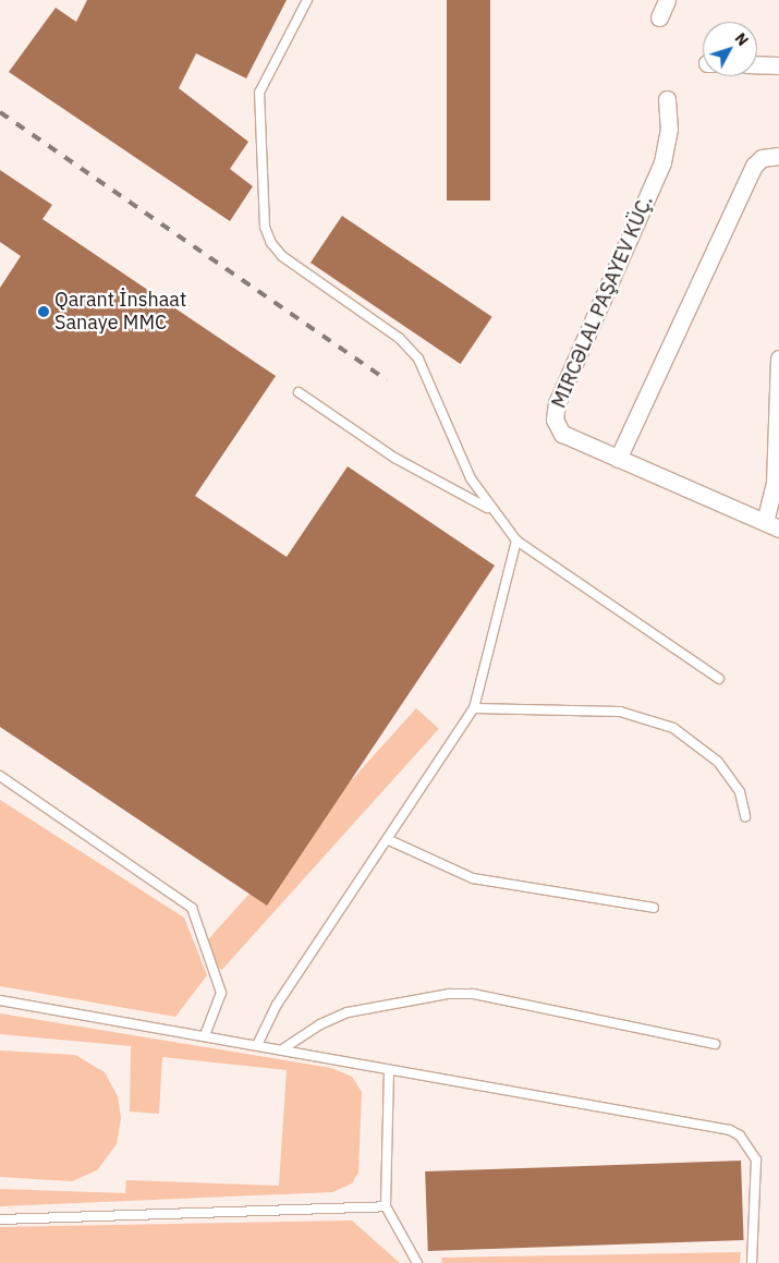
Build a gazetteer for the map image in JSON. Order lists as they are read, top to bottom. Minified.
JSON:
{"streets":{"street":["MIRCƏLAL PAŞAYEV KÜÇ."]},"places":["Qarant İnshaat Sanaye MMC"],"north":"top right"}
